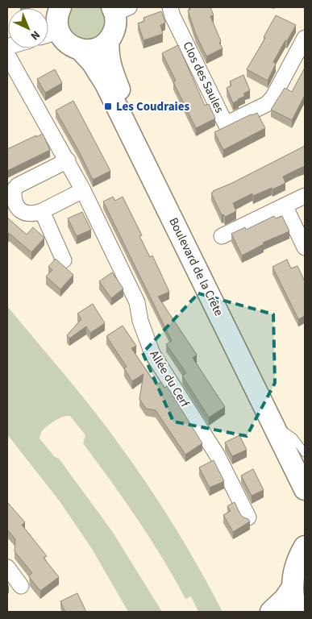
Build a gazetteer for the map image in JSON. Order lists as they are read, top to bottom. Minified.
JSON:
{"streets":{"main road":["Boulevard de la Crête"],"street":["Clos des Saules","Allée du Cerf"]},"places":{"transit":["Les Coudraies"]},"north":"bottom right"}
